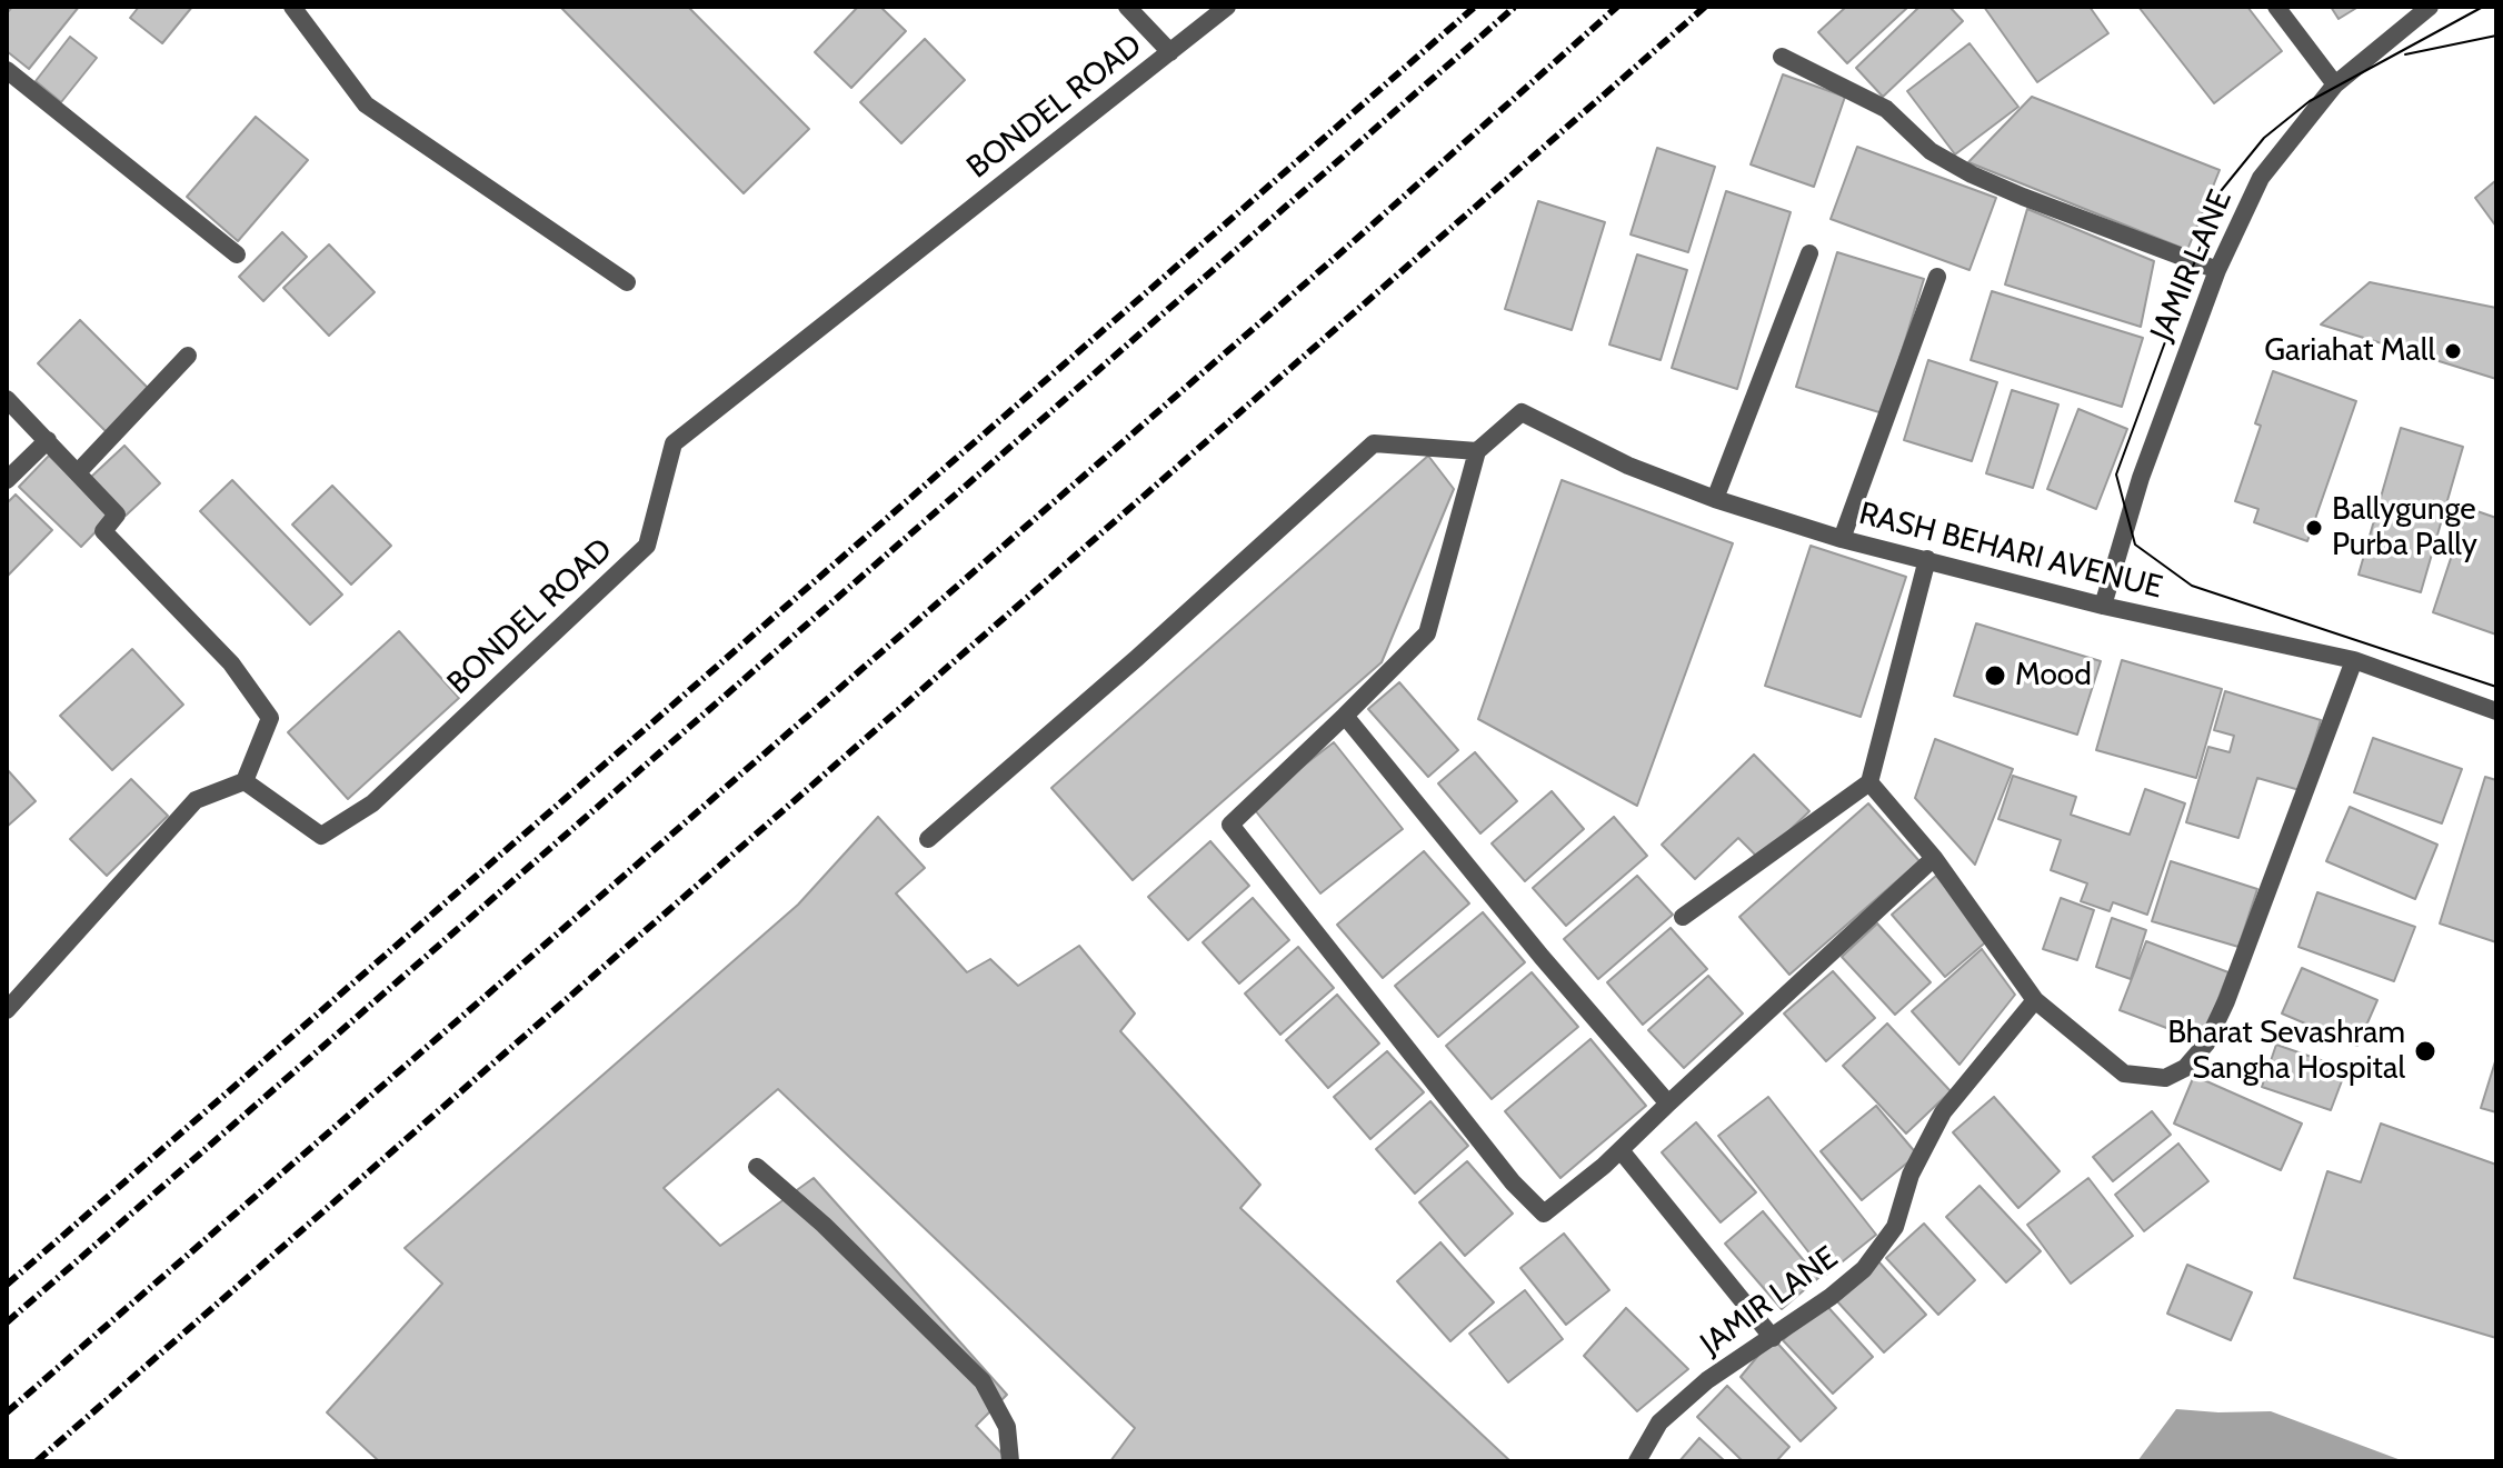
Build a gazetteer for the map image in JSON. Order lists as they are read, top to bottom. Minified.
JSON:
{"streets":{"street":["BONDEL ROAD","JAMIR LANE","RASH BEHARI AVENUE"]},"crossings":[["JAMIR LANE","RASH BEHARI AVENUE"]],"places":["Gariahat Mall","Ballygunge Purba Pally","Mood","Bharat Sevashram Sangha Hospital"]}
